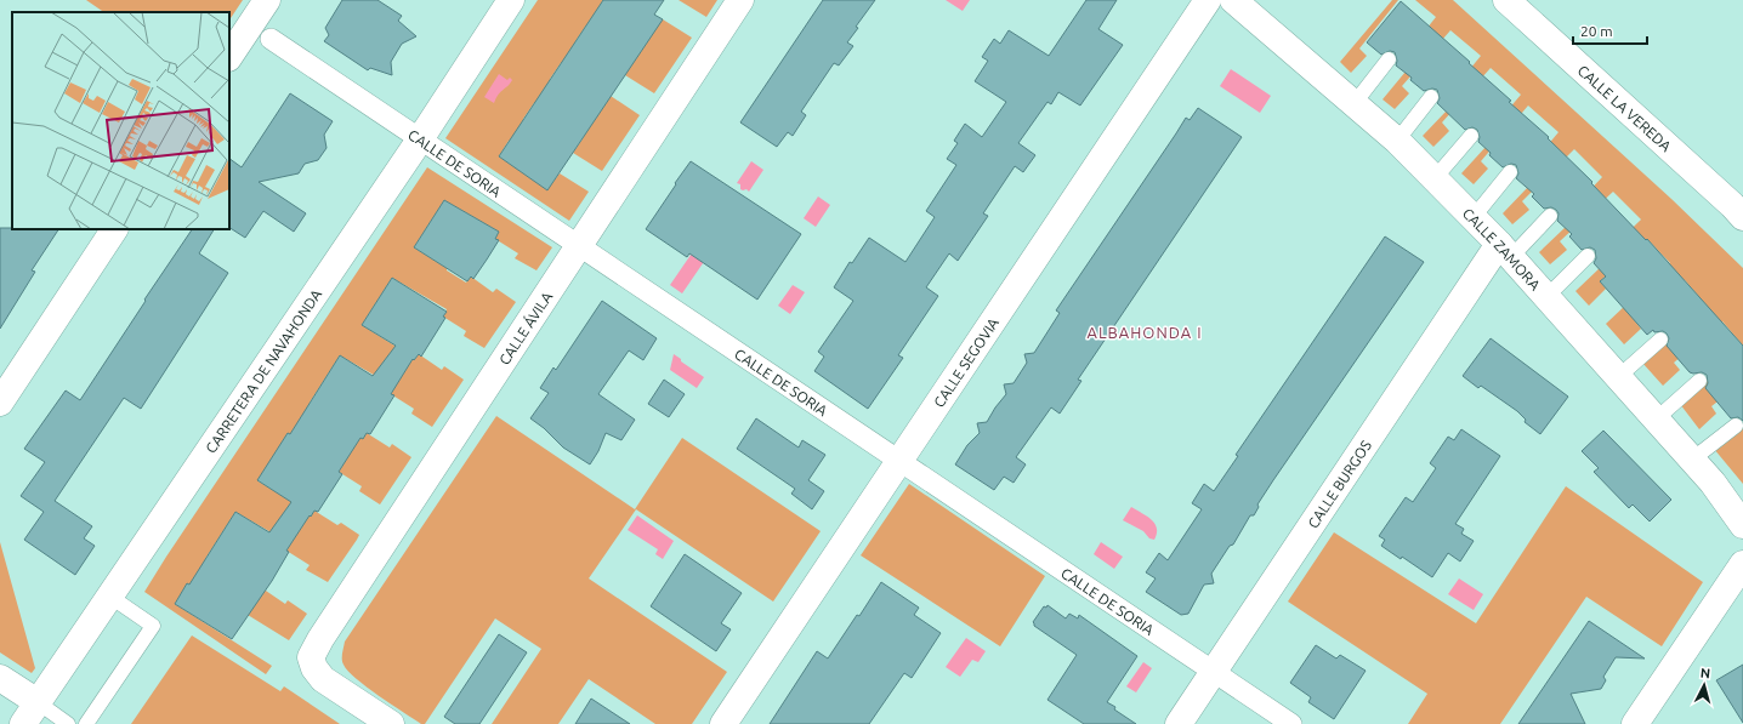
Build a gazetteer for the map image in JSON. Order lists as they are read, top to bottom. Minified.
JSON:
{"streets":{"street":["CALLE LA VEREDA","CALLE DE SORIA","CALLE ZAMORA","CALLE ÁVILA","CALLE SEGOVIA","CARRETERA DE NAVAHONDA","CALLE BURGOS"]},"crossings":[["CALLE DE SORIA","CALLE ÁVILA"],["CALLE DE SORIA","CALLE SEGOVIA"],["CALLE DE SORIA","CARRETERA DE NAVAHONDA"],["CALLE DE SORIA","CALLE BURGOS"],["CALLE ZAMORA","CALLE BURGOS"]],"districts":["ALBAHONDA I"],"scale_bar":"20 m","north":"top"}
